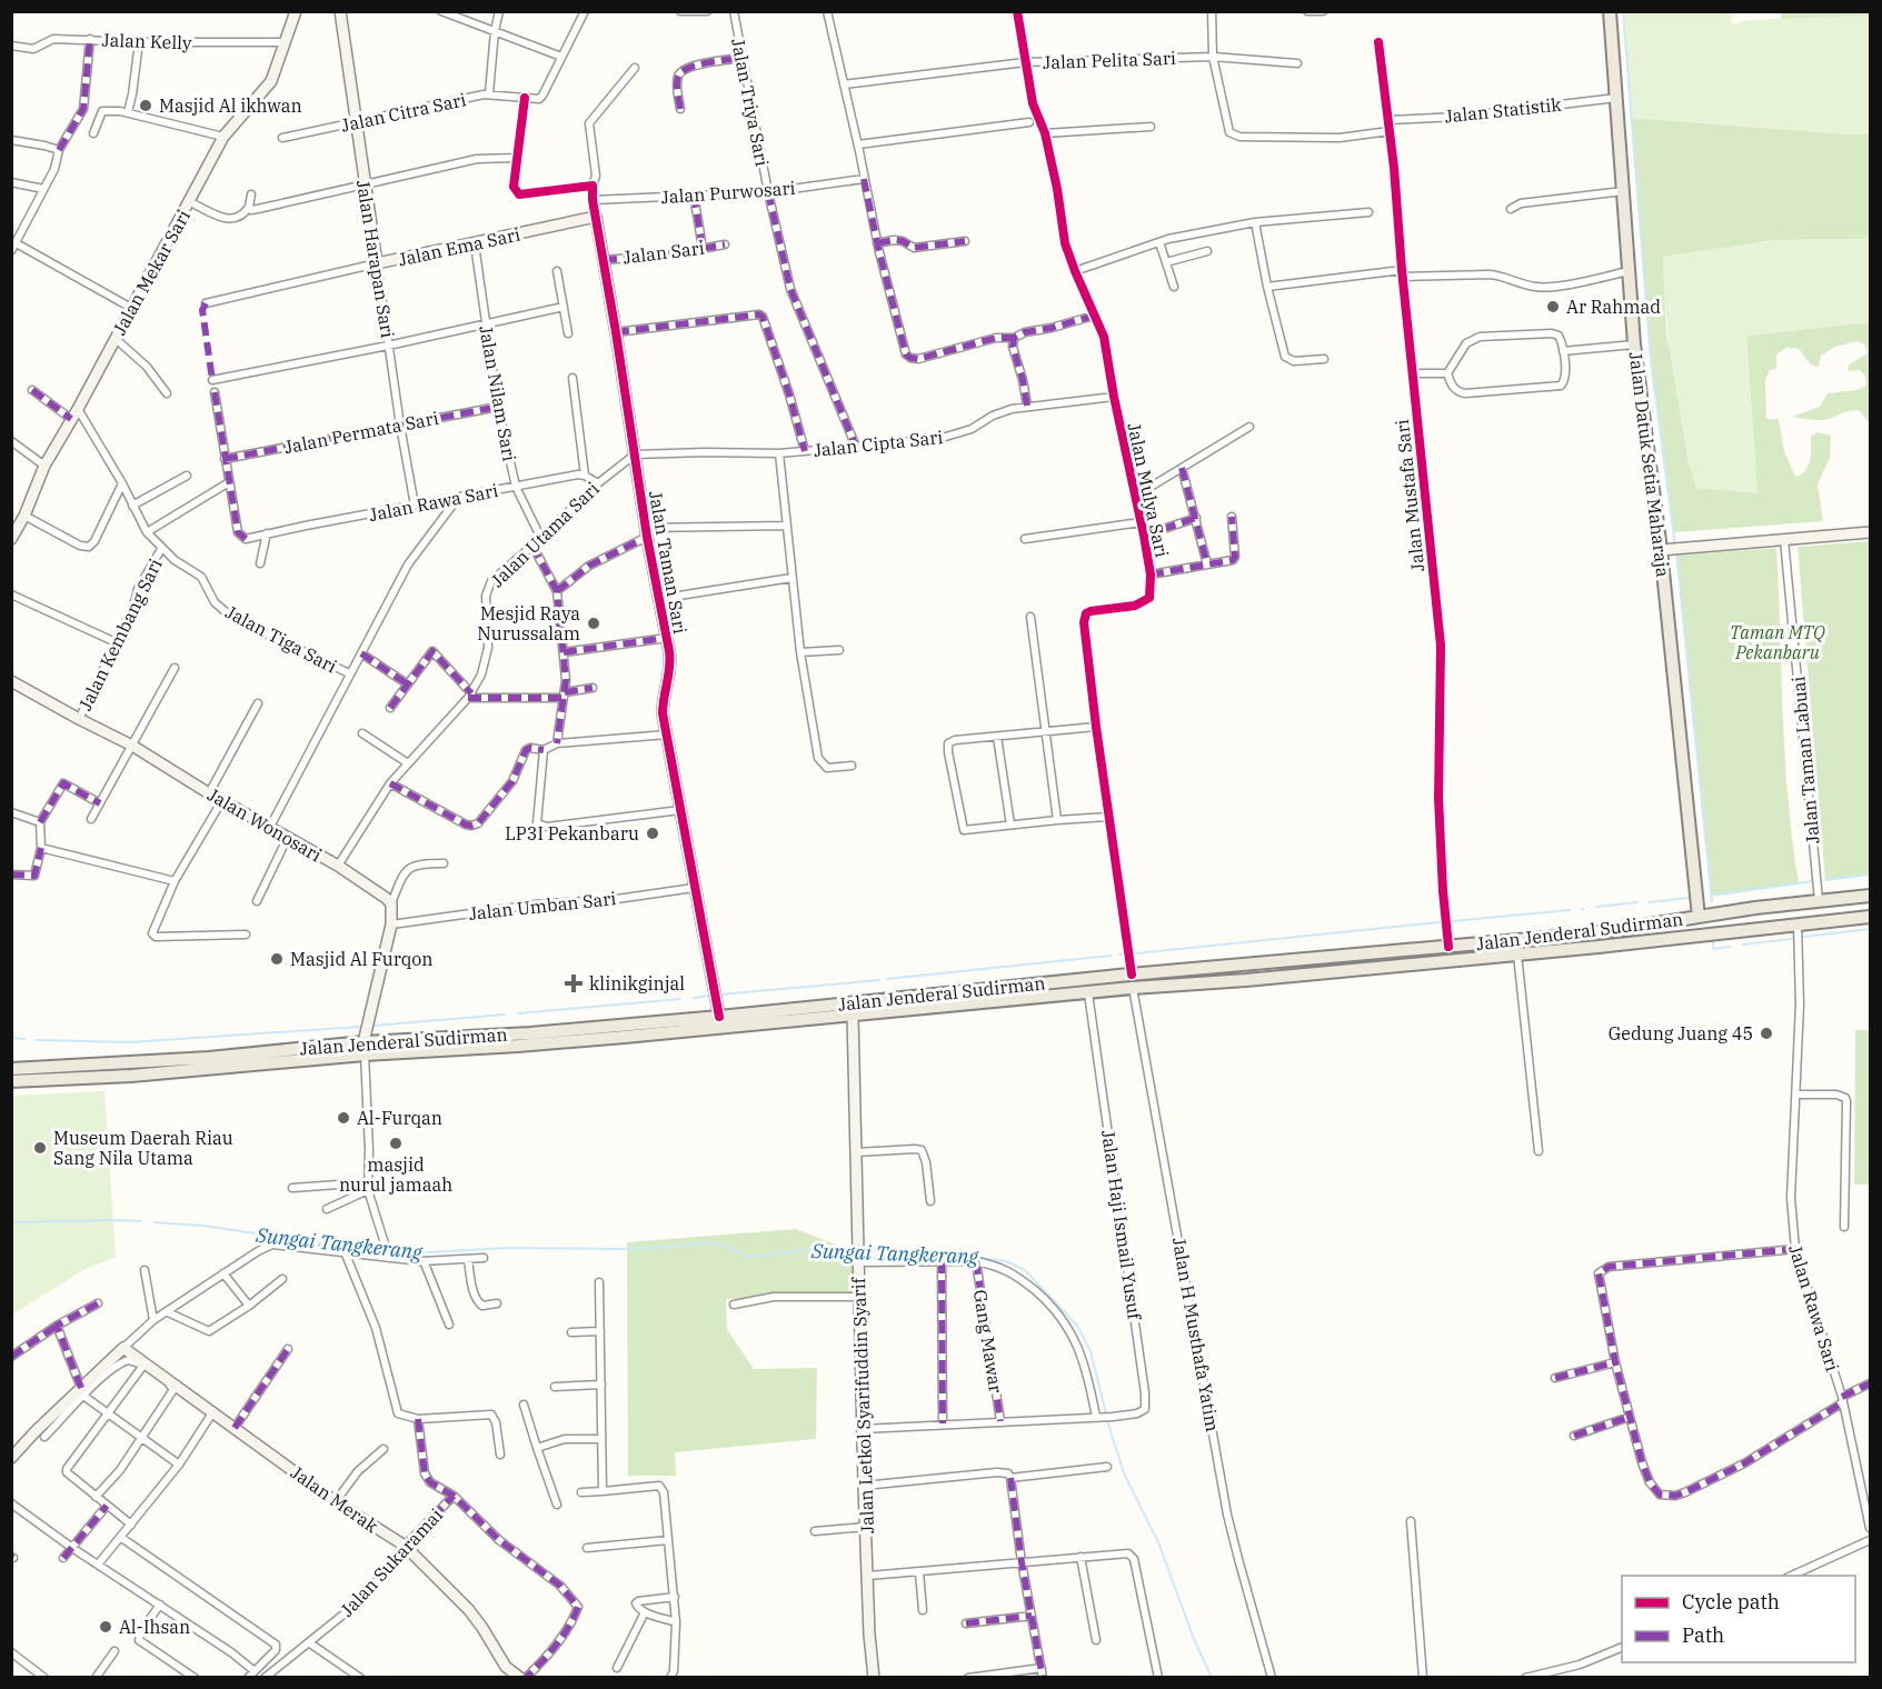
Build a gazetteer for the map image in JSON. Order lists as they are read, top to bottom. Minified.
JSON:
{"streets":{"main road":["Jalan Datuk Setia Maharaja","Jalan Jenderal Sudirman"],"street":["Jalan Kelly","Jalan Pelita Sari","Jalan Triya Sari","Jalan Statistik","Jalan Citra Sari","Jalan Purwosari","Jalan Ema Sari","Jalan Sari","Jalan Harapan Sari","Jalan Mekar Sari","Jalan Nilam Sari","Jalan Permata Sari","Jalan Cipta Sari","Jalan Mulya Sari","Jalan Mustafa Sari","Jalan Rawa Sari","Jalan Utama Sari","Jalan Taman Sari","Jalan Kembang Sari","Jalan Tiga Sari","Jalan Taman Labuai","Jalan Wonosari","Jalan Umban Sari","Jalan Haji Ismail Yusuf","Jalan H Musthafa Yatim","Gang Mawar","Jalan Letkol Syarifuddin Syarif","Jalan Merak","Jalan Sukaramai"]},"crossings":[["Jalan Kelly","Jalan Mekar Sari"],["Jalan Pelita Sari","Jalan Mulya Sari"],["Jalan Triya Sari","Jalan Purwosari"],["Jalan Triya Sari","Jalan Cipta Sari"],["Jalan Statistik","Jalan Datuk Setia Maharaja"],["Jalan Statistik","Jalan Mustafa Sari"],["Jalan Citra Sari","Jalan Harapan Sari"],["Jalan Purwosari","Jalan Sari"],["Jalan Purwosari","Jalan Taman Sari"],["Jalan Ema Sari","Jalan Harapan Sari"],["Jalan Ema Sari","Jalan Nilam Sari"],["Jalan Ema Sari","Jalan Taman Sari"],["Jalan Sari","Jalan Taman Sari"],["Jalan Harapan Sari","Jalan Permata Sari"],["Jalan Harapan Sari","Jalan Rawa Sari"],["Jalan Mekar Sari","Jalan Tiga Sari"],["Jalan Nilam Sari","Jalan Permata Sari"],["Jalan Nilam Sari","Jalan Rawa Sari"],["Jalan Nilam Sari","Jalan Utama Sari"],["Jalan Cipta Sari","Jalan Mulya Sari"],["Jalan Cipta Sari","Jalan Utama Sari"],["Jalan Cipta Sari","Jalan Taman Sari"],["Jalan Datuk Setia Maharaja","Jalan Jenderal Sudirman"],["Jalan Mulya Sari","Jalan Jenderal Sudirman"],["Jalan Mustafa Sari","Jalan Jenderal Sudirman"],["Jalan Rawa Sari","Jalan Jenderal Sudirman"],["Jalan Utama Sari","Jalan Taman Sari"],["Jalan Utama Sari","Jalan Wonosari"],["Jalan Taman Sari","Jalan Umban Sari"],["Jalan Taman Sari","Jalan Jenderal Sudirman"],["Jalan Kembang Sari","Jalan Tiga Sari"],["Jalan Kembang Sari","Jalan Wonosari"],["Jalan Taman Labuai","Jalan Jenderal Sudirman"],["Jalan Jenderal Sudirman","Jalan Haji Ismail Yusuf"],["Jalan Jenderal Sudirman","Jalan H Musthafa Yatim"],["Jalan Jenderal Sudirman","Jalan Letkol Syarifuddin Syarif"],["Jalan Haji Ismail Yusuf","Gang Mawar"],["Jalan Haji Ismail Yusuf","Jalan Letkol Syarifuddin Syarif"],["Jalan Merak","Jalan Sukaramai"]],"water":["Sungai Tangkerang"],"parks":["Taman MTQ Pekanbaru"],"places":{"other":["Masjid Al ikhwan","Ar Rahmad","Mesjid Raya Nurussalam","LP3I Pekanbaru","Masjid Al Furqon","Gedung Juang 45","Al-Furqan","masjid nurul jamaah","Museum Daerah Riau Sang Nila Utama","Al-Ihsan"],"health":["klinikginjal"]},"legend":["Cycle path","Path"]}
